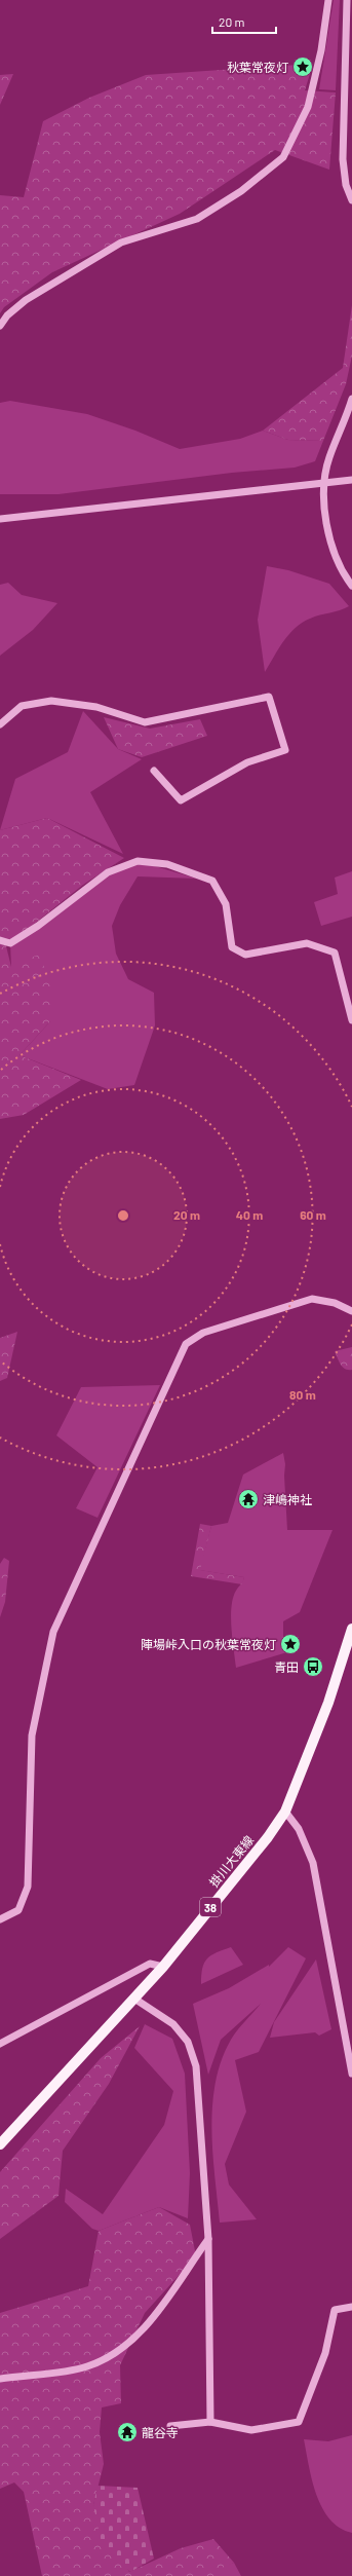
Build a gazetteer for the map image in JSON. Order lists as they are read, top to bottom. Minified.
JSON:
{"streets":{"main road":["掛川大東線","38"]},"places":{"place":["秋葉常夜灯","陣場峠入口の秋葉常夜灯"],"temple":["津嶋神社","龍谷寺"],"bus stop":["青田"]},"scale_bar":"20 m","rings":["20 m","40 m","60 m","80 m"]}
